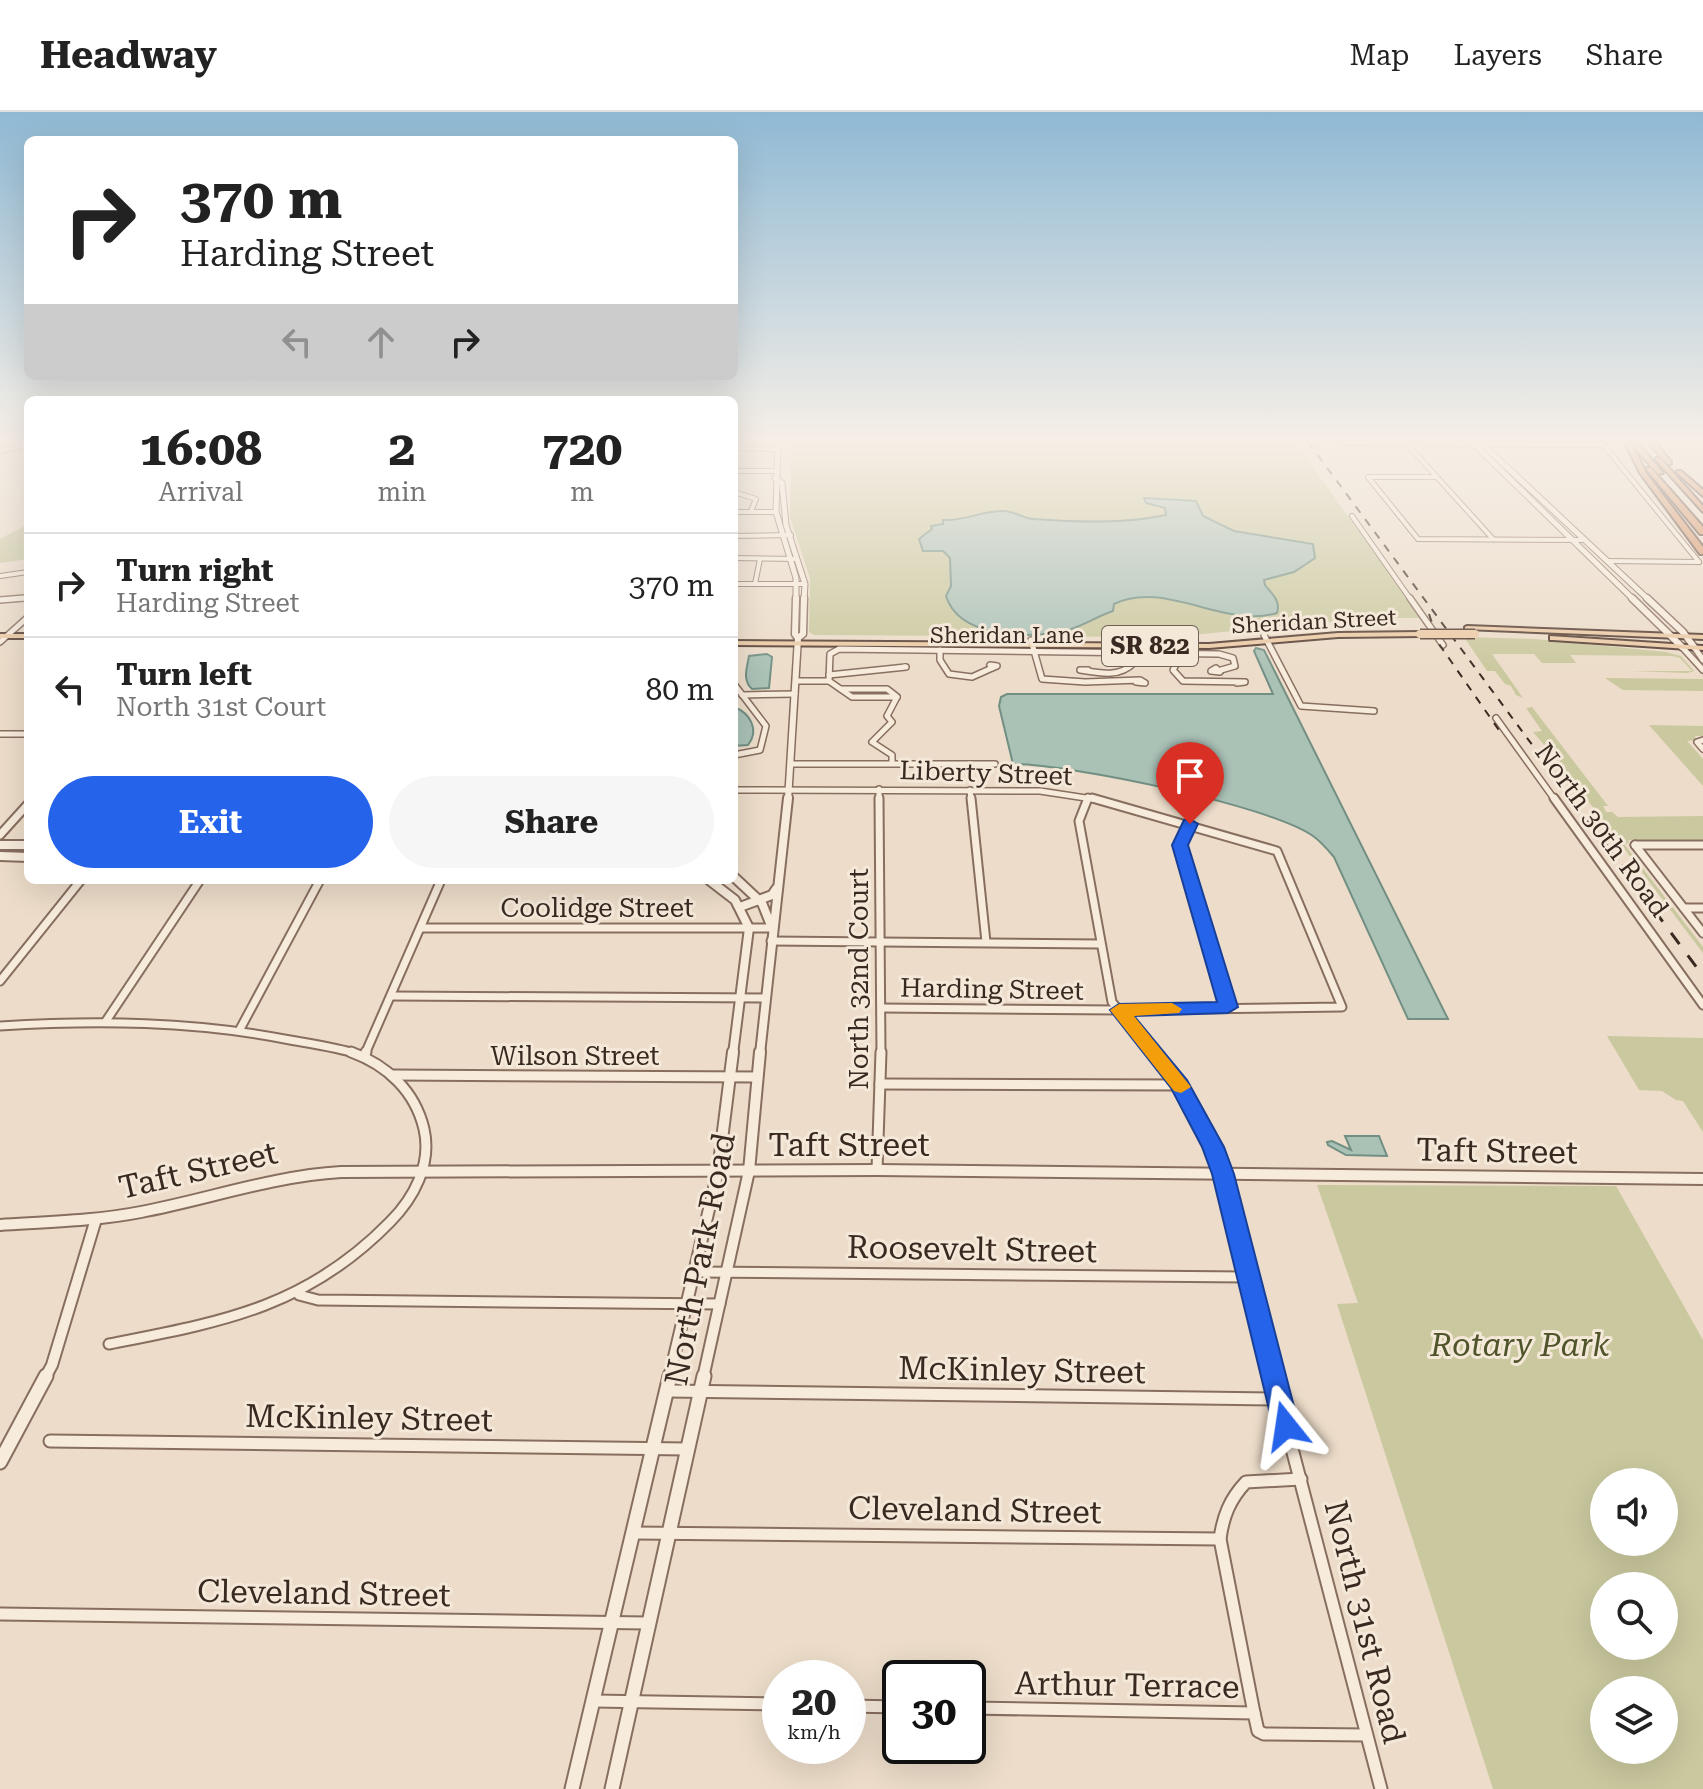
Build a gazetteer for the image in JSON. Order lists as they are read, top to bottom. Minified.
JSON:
{"streets":{"main road":["Sheridan Street","SR 822"],"street":["Sheridan Lane","Liberty Street","North 30th Road","Coolidge Street","North 32nd Court","Harding Street","Wilson Street","Taft Street","Roosevelt Street","North Park Road","McKinley Street","Cleveland Street","North 31st Road","Arthur Terrace"]},"crossings":[["Sheridan Street","Sheridan Lane"],["Sheridan Street","North Park Road"],["Liberty Street","North 32nd Court"],["Liberty Street","Harding Street"],["Liberty Street","North Park Road"],["Liberty Street","North 31st Road"],["Coolidge Street","North Park Road"],["North 32nd Court","Harding Street"],["North 32nd Court","Taft Street"],["Harding Street","North 31st Road"],["Wilson Street","North Park Road"],["Taft Street","North Park Road"],["Taft Street","North 31st Road"],["Roosevelt Street","North Park Road"],["Roosevelt Street","North 31st Road"],["North Park Road","McKinley Street"],["North Park Road","Cleveland Street"],["McKinley Street","North 31st Road"],["North 31st Road","Arthur Terrace"]],"parks":["Rotary Park"],"page":{"header":"Headway","nav":["Map","Layers","Share"],"turn":["370 m","Harding Street"],"eta":["16:08","Arrival","2","min","720","m"],"list":[{"name":"Turn right","note":"Harding Street","value":"370 m"},{"name":"Turn left","note":"North 31st Court","value":"80 m"}],"buttons":["Exit","Share"],"speed":"20 km/h","limit":"30"}}
